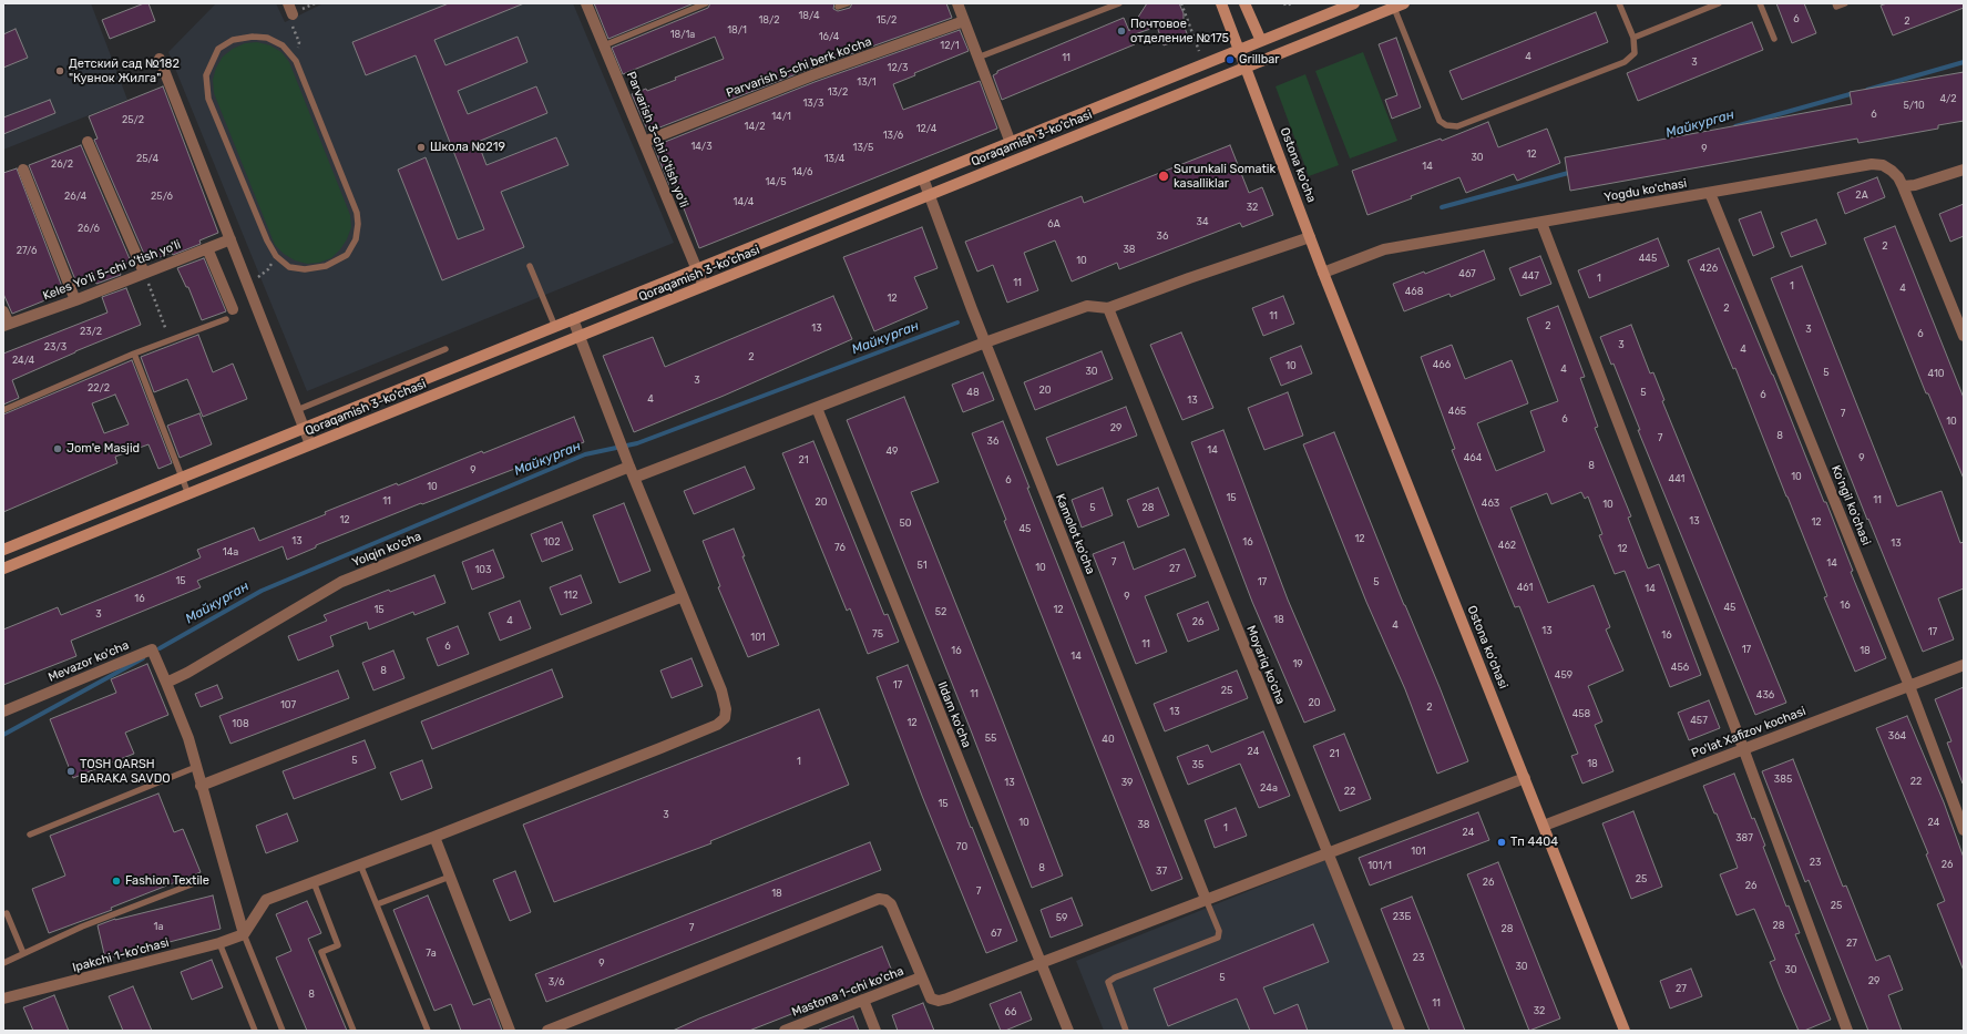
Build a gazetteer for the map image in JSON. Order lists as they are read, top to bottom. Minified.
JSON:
{"streets":{"main road":["Qoraqamish 3-ko'chasi","Ostona ko'cha","Ostona ko'chasi"],"street":["Parvarish 5-chi berk ko'cha","Parvarish 3-chi o'tish yo'li","Yogdu ko'chasi","Keles Yo'li 5-chi o'tish yo'li","Ko'ngil ko'chasi","Kamolot ko'cha","Yolqin ko'cha","Mevazor ko'cha","Moyariq ko'cha","Ildam ko'cha","Po'lat Xafizov kochasi","Ipakchi 1-ko'chasi","Mastona 1-chi ko'cha"]},"crossings":[["Parvarish 5-chi berk ko'cha","Parvarish 3-chi o'tish yo'li"],["Qoraqamish 3-ko'chasi","Parvarish 3-chi o'tish yo'li"],["Qoraqamish 3-ko'chasi","Ostona ko'cha"],["Qoraqamish 3-ko'chasi","Kamolot ko'cha"],["Ostona ko'cha","Yogdu ko'chasi"],["Ostona ko'cha","Ostona ko'chasi"],["Yogdu ko'chasi","Ko'ngil ko'chasi"],["Yogdu ko'chasi","Ostona ko'chasi"],["Ko'ngil ko'chasi","Po'lat Xafizov kochasi"],["Yolqin ko'cha","Mevazor ko'cha"],["Ostona ko'chasi","Po'lat Xafizov kochasi"]],"water":["Майкурган"],"places":["Почтовое отделение №175","Grillbar","Детский сад №182 \"Кувнок Жилга\"","Школа №219","Surunkali Somatik kasalliklar","Jom'e Masjid","TOSH QARSH BARAKA SAVDO","Тп 4404","Fashion Textile"],"house_numbers":["18/4","6","18/2","15/2","2","18/1","18/1a","16/4","12/1","4","11","3","12/3","13/1","13/2","4/2","13/3","5/10","6","14/1","25/2","14/2","12/4","13/6","14/3","13/5","9","12","30","25/4","13/4","26/2","14","14/6","14/5","2A","26/4","25/6","14/4","32","34","6А","26/6","36","2","38","27/6","445","10","426","467","447","1","11","1","4","468","12","2","11","2","13","3","23/2","6","3","23/3","4","2","24/4","466","10","4","30","5","410","3","22/2","20","48","5","6","4","13","465","7","6","10","29","8","7","36","14","49","464","9","21","8","9","10","441","6","10","15","11","11","20","463","10","5","28","12","13","12","50","45","12","13","102","16","13","462","76","12","14а","7","14","51","10","27","103","15","17","5","461","14","112","9","16","16","45","15","12","52","3","18","4","26","4","13","17","75","16","101","11","6","17","16","18","14","19","456","8","459","17","25","11","436","20","107","2","13","458","457","12","108","364","55","40","24","21","5","1","18","35","385","22","13","39","24a","22","15","3","10","24","38","1","24","387","70","101","23","26","101/1","8","37","25","26","26","7","18","25","23Б","59","28","1а","7","28","67","27","7а","23","9","30","30","5","29","3/6","27","8","11","32","66"]}
